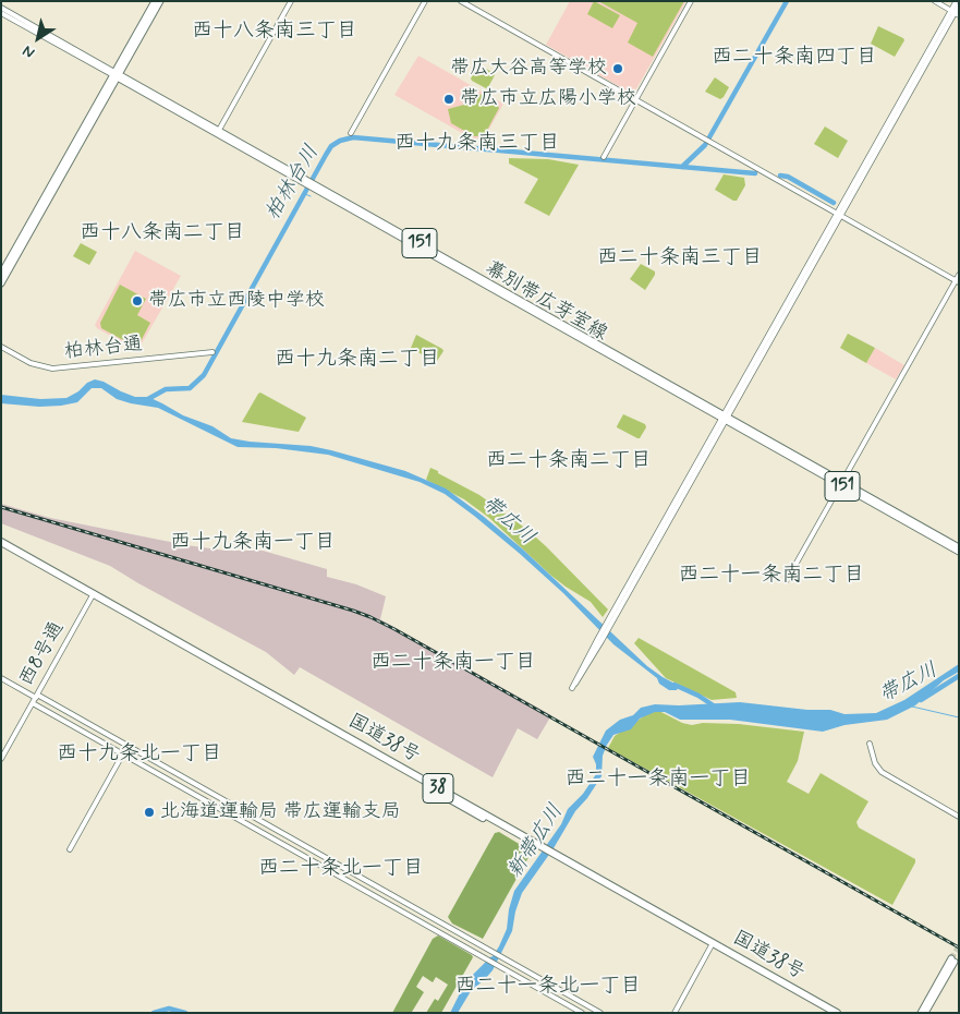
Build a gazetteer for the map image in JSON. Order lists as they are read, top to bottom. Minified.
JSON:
{"streets":{"highway":["国道38号","38"],"main road":["151","幕別帯広芽室線"],"street":["柏林台通","西8号通"]},"crossings":[["西8号通","国道38号"]],"districts":["西十八条南三丁目","西二十条南四丁目","西十九条南三丁目","西十八条南二丁目","西二十条南三丁目","西十九条南二丁目","西二十条南二丁目","西十九条南一丁目","西二十一条南二丁目","西二十条南一丁目","西十九条北一丁目","西二十一条南一丁目","西二十条北一丁目","西二十一条北一丁目"],"water":["柏林台川","帯広川","新帯広川"],"places":["帯広大谷高等学校","帯広市立広陽小学校","帯広市立西陵中学校","北海道運輸局 帯広運輸支局"],"north":"bottom left"}
